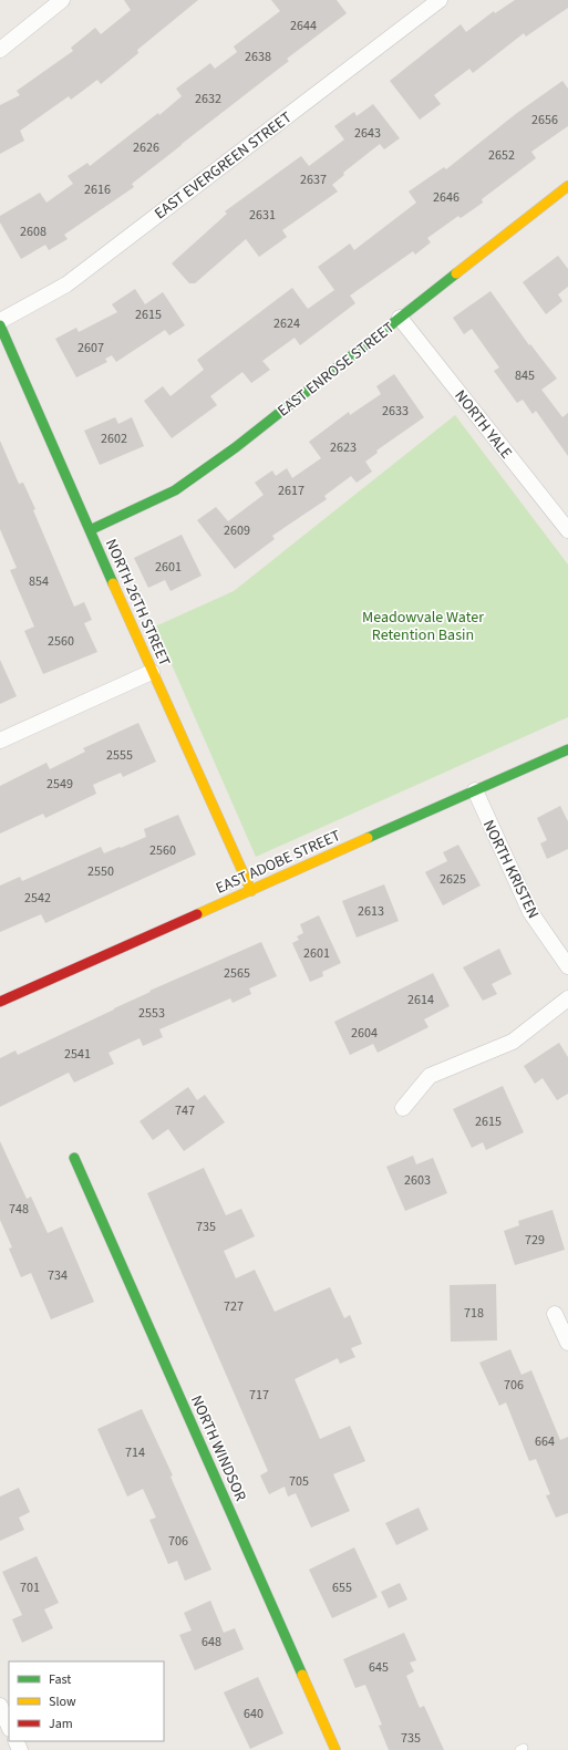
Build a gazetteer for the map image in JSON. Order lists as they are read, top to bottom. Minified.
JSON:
{"streets":{"street":["EAST EVERGREEN STREET","EAST ENROSE STREET","NORTH YALE","NORTH 26TH STREET","EAST ADOBE STREET","NORTH KRISTEN","NORTH WINDSOR"]},"crossings":[["EAST ENROSE STREET","NORTH YALE"],["EAST ENROSE STREET","NORTH 26TH STREET"],["NORTH 26TH STREET","EAST ADOBE STREET"],["EAST ADOBE STREET","NORTH KRISTEN"]],"parks":["Meadowvale Water Retention Basin"],"house_numbers":["2644","2638","2632","2656","2643","2626","2652","2637","2616","2646","2631","2608","2615","2624","2607","845","2633","2602","2623","2617","2609","2601","854","2560","2555","2549","2560","2550","2625","2542","2613","2601","2565","2614","2553","2604","2541","747","2615","2603","748","735","729","734","727","718","706","717","664","714","705","706","701","655","648","645","640","735"],"legend":["Fast","Slow","Jam"]}
